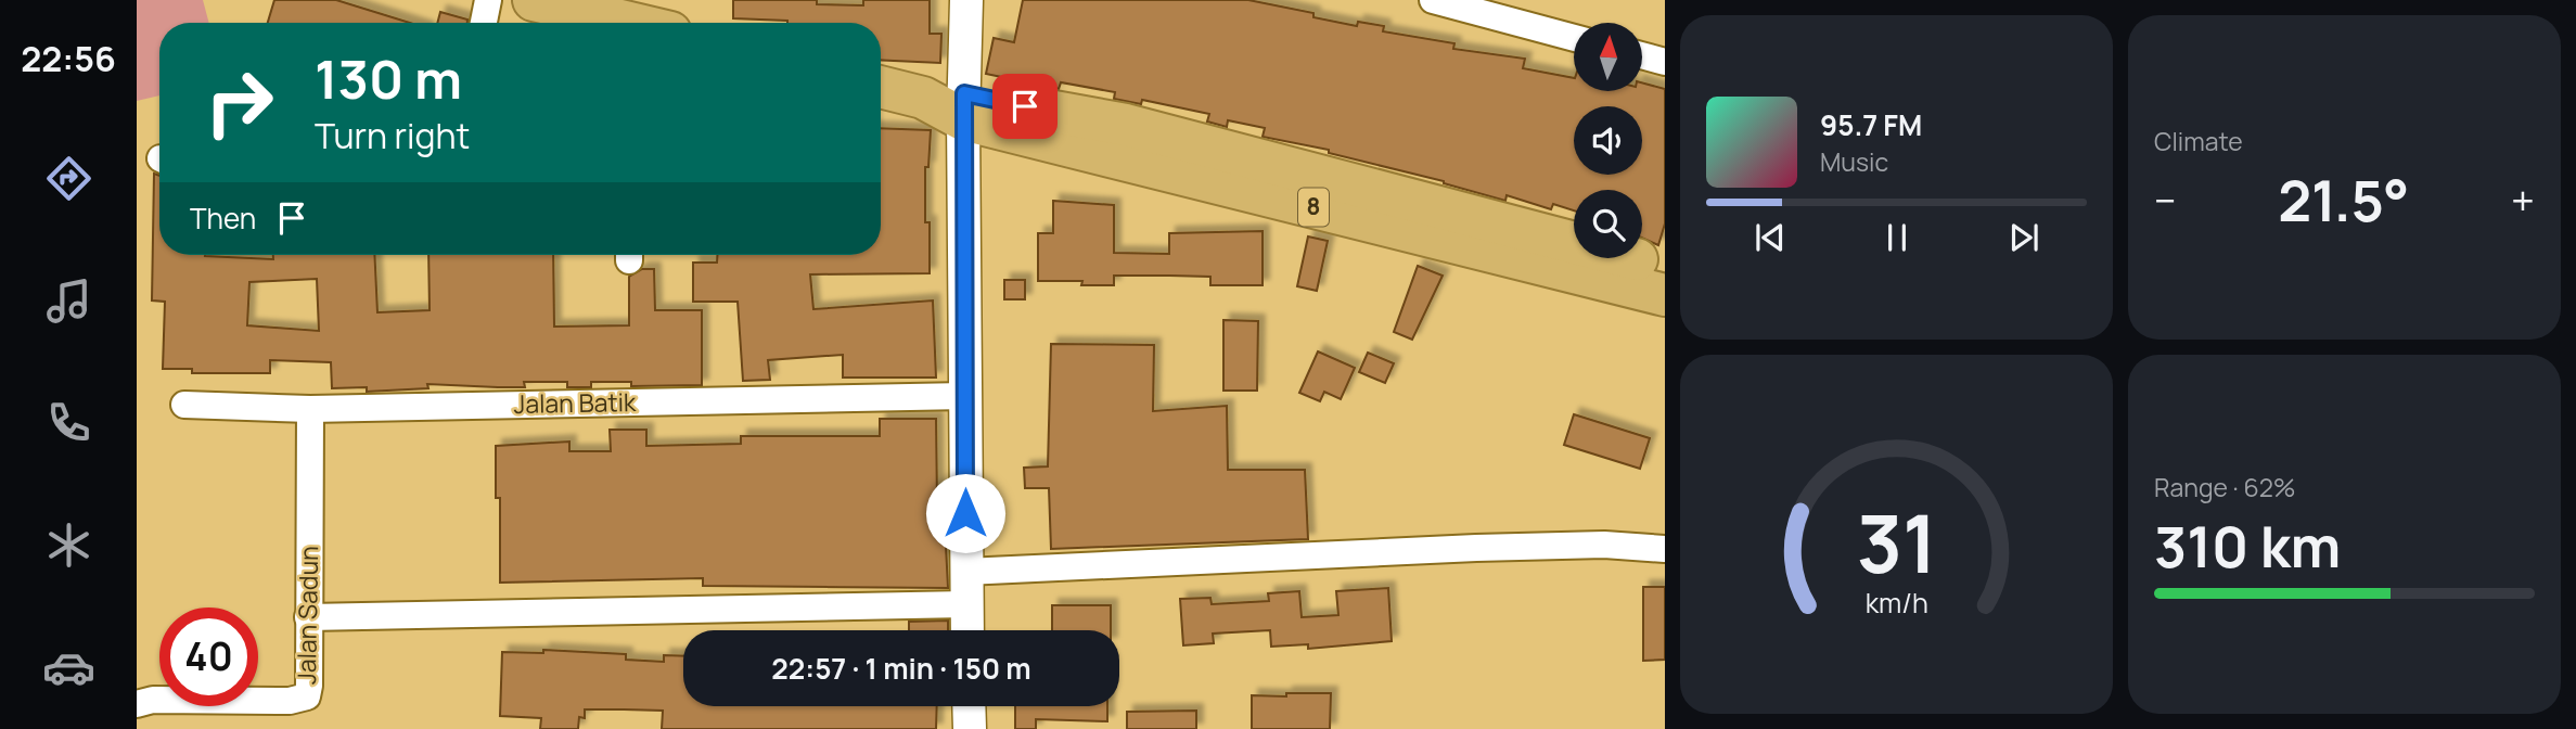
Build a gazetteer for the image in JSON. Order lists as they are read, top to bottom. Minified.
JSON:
{"streets":{"highway":["8"],"street":["Jalan Batik","Jalan Sadun"]},"crossings":[["Jalan Batik","Jalan Sadun"]],"north":"top","page":{"tabs":"22:56","tile":["Climate",["Range · 62%","310 km"]],"turn":["130 m","Turn right"],"song":["95.7 FM","Music"],"heat":["−","21.5°","+"],"then":"Then","limit":"40","trip":"22:57 · 1 min · 150 m","gauge":["31","km/h"]}}
